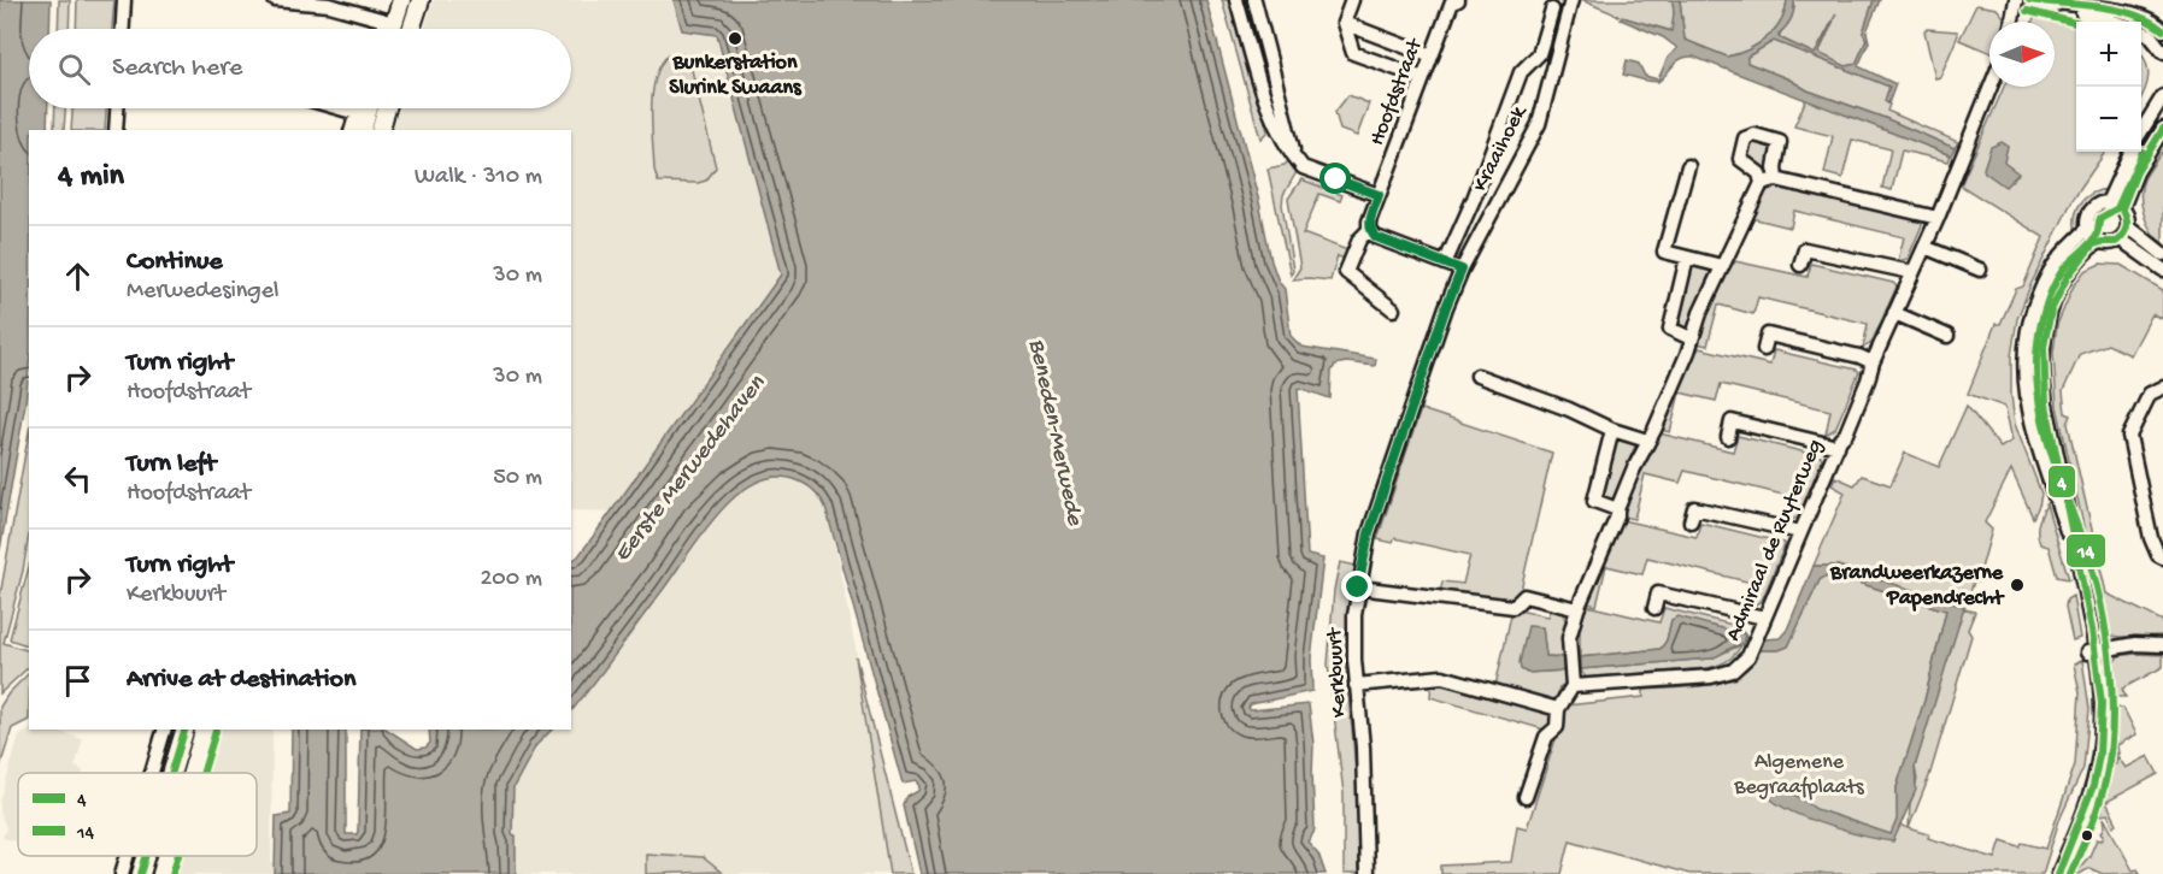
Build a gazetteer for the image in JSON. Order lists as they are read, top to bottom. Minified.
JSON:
{"streets":{"street":["Hoofdstraat","Kraaihoek","Admiraal de Ruyterweg","Kerkbuurt"]},"crossings":[["Kraaihoek","Kerkbuurt"]],"water":["Beneden-Merwede","Eerste Merwedehaven"],"parks":["Algemene Begraafplaats"],"places":["Bunkerstation Slurink Swaans","Brandweerkazerne Papendrecht"],"lines":["transit line 4","transit line 14"],"legend":["4","14"],"north":"right","page":{"map_buttons":["+","−"],"search":"Search here","heading":["4 min","Walk · 310 m"],"list":[["Continue","Merwedesingel","30 m"],["Turn right","Hoofdstraat","30 m"],["Turn left","Hoofdstraat","50 m"],["Turn right","Kerkbuurt","200 m"],"Arrive at destination"]}}
